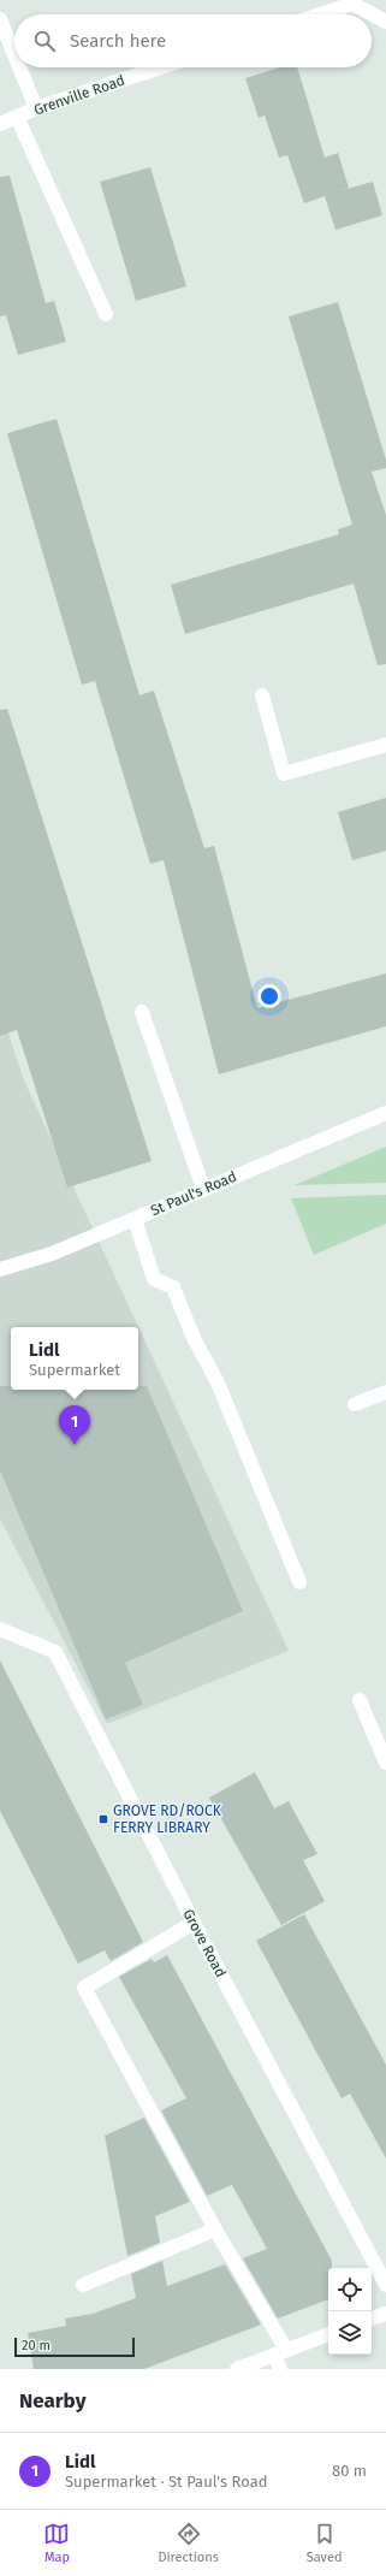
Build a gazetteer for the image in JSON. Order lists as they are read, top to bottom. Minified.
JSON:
{"streets":{"street":["Grenville Road","St Paul's Road","Grove Road"]},"places":{"transit":["GROVE RD/ROCK FERRY LIBRARY"]},"scale_bar":"20 m","page":{"search":"Search here","popup":["Lidl","Supermarket"],"pins":"1","scale":"20 m","heading":"Nearby","list":[{"mark":"1","name":"Lidl","note":"Supermarket · St Paul's Road","value":"80 m"}],"nav":["Map","Directions","Saved"]}}
